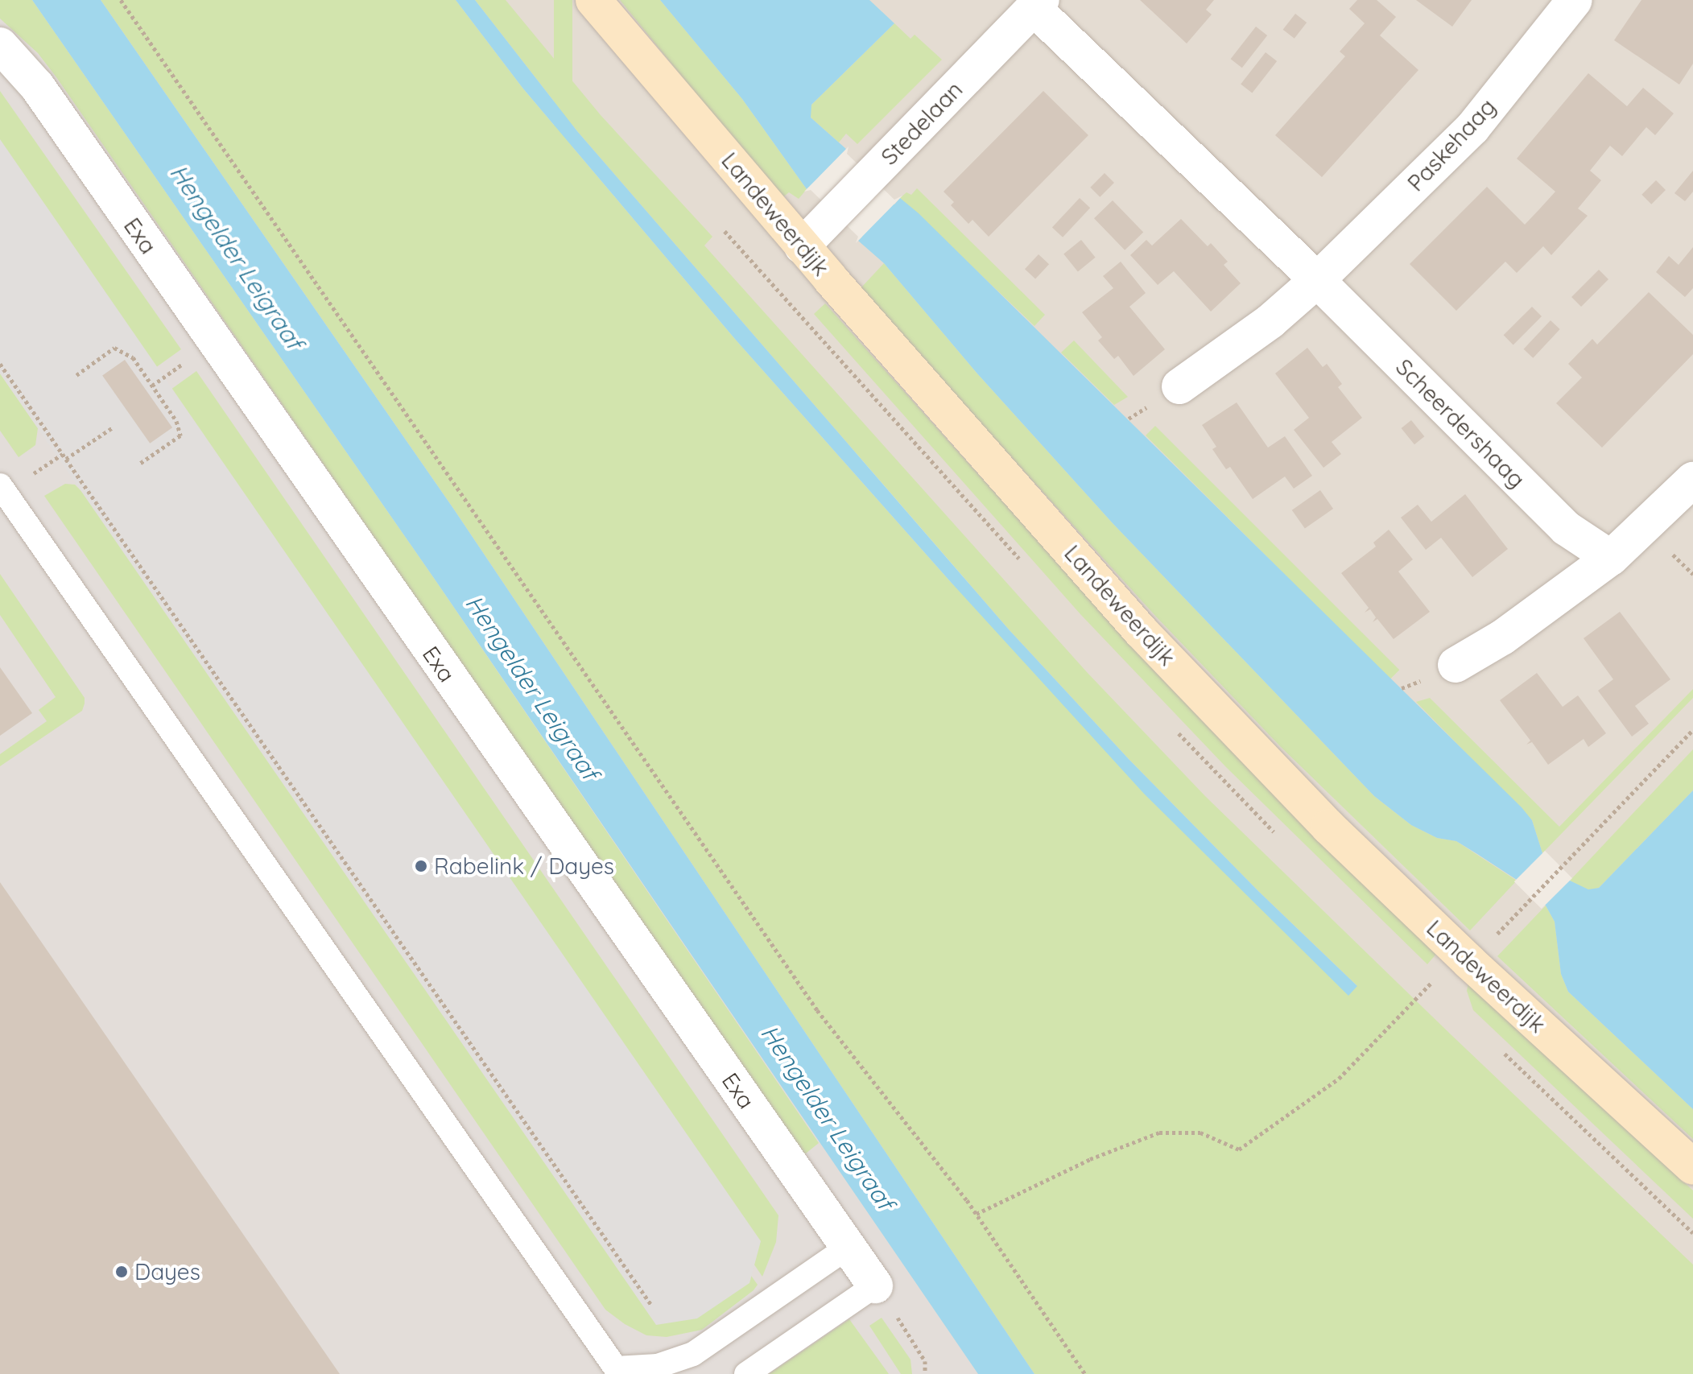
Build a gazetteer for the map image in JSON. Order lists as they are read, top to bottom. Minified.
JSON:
{"streets":{"street":["Stedelaan","Paskehaag","Landeweerdijk","Exa","Scheerdershaag"]},"crossings":[["Stedelaan","Landeweerdijk"],["Stedelaan","Scheerdershaag"],["Paskehaag","Scheerdershaag"]],"water":["Hengelder Leigraaf"],"places":["Rabelink / Dayes","Dayes"]}
